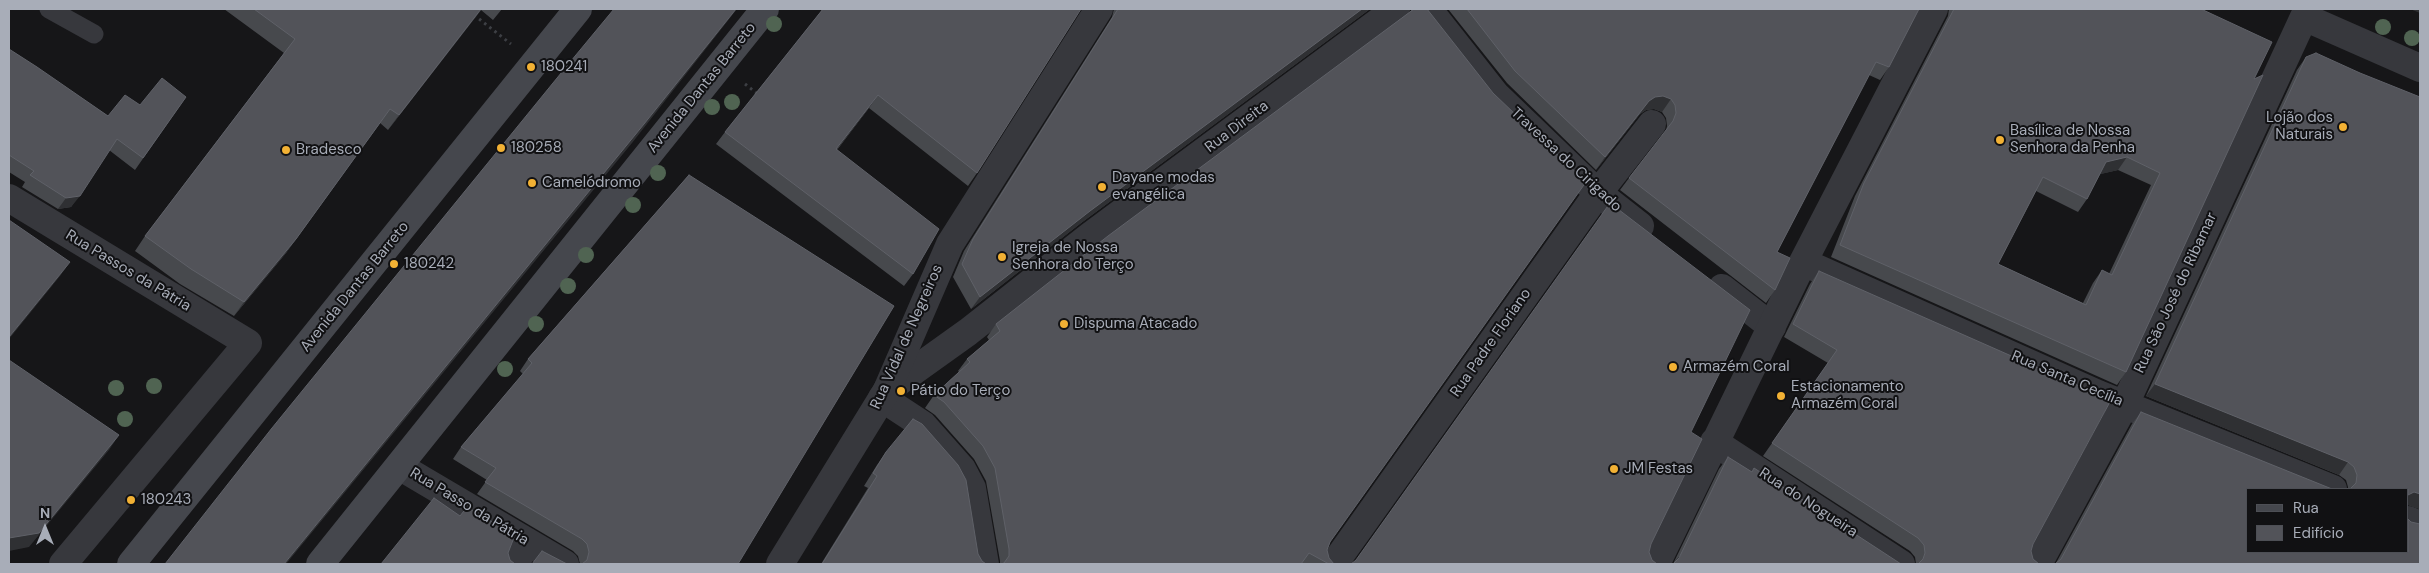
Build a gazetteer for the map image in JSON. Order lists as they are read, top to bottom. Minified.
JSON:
{"streets":{"main road":["Avenida Dantas Barreto"],"street":["Rua Direita","Travessa do Cirigado","Rua Passos da Pátria","Rua São José do Ribamar","Rua Vidal de Negreiros","Rua Padre Floriano","Rua Santa Cecília","Rua do Nogueira","Rua Passo da Pátria"]},"crossings":[["Avenida Dantas Barreto","Rua Passo da Pátria"],["Rua Direita","Rua Vidal de Negreiros"],["Travessa do Cirigado","Rua Padre Floriano"],["Rua São José do Ribamar","Rua Santa Cecília"]],"places":["180241","Lojão dos Naturais","Basílica de Nossa Senhora da Penha","180258","Bradesco","Camelódromo","Dayane modas evangélica","Igreja de Nossa Senhora do Terço","180242","Dispuma Atacado","Armazém Coral","Pátio do Terço","Estacionamento Armazém Coral","JM Festas","180243"],"legend":["Rua","Edifício"],"north":"top"}
